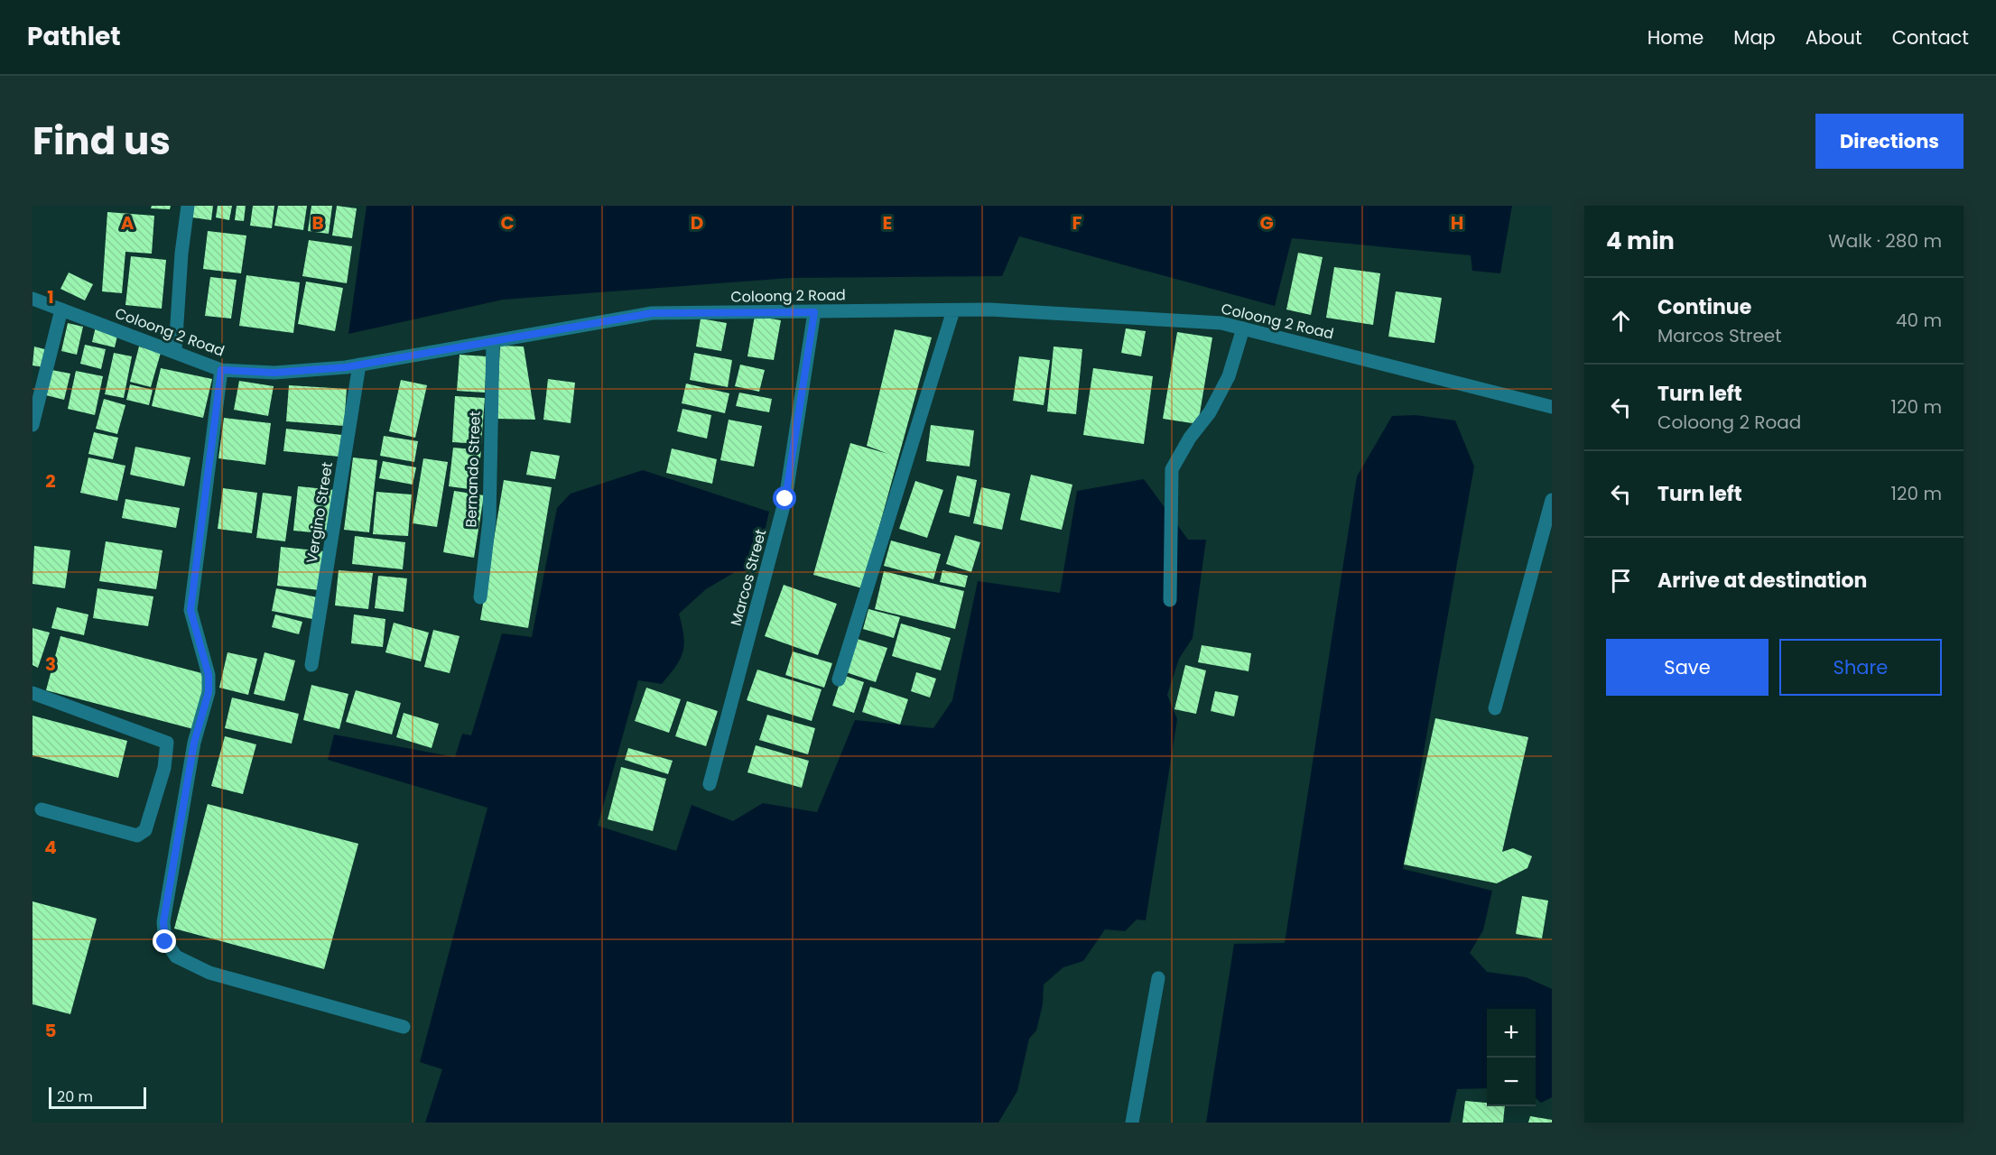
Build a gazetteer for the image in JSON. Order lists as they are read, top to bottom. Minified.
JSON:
{"streets":{"street":["Coloong 2 Road","Bernando Street","Vergino Street","Marcos Street"]},"crossings":[["Coloong 2 Road","Bernando Street"],["Coloong 2 Road","Vergino Street"],["Coloong 2 Road","Marcos Street"]],"scale_bar":"20 m","page":{"header":"Pathlet","nav":["Home","Map","About","Contact"],"title":"Find us","buttons":["Directions",["Save","Share"]],"heading":["4 min","Walk · 280 m"],"list":[["Continue","Marcos Street","40 m"],["Turn left","Coloong 2 Road","120 m"],["Turn left","120 m"],"Arrive at destination"],"map_buttons":["+","−"],"scale":"20 m"},"grid":{"columns":["A","B","C","D","E","F","G","H"],"rows":["1","2","3","4","5"]}}
